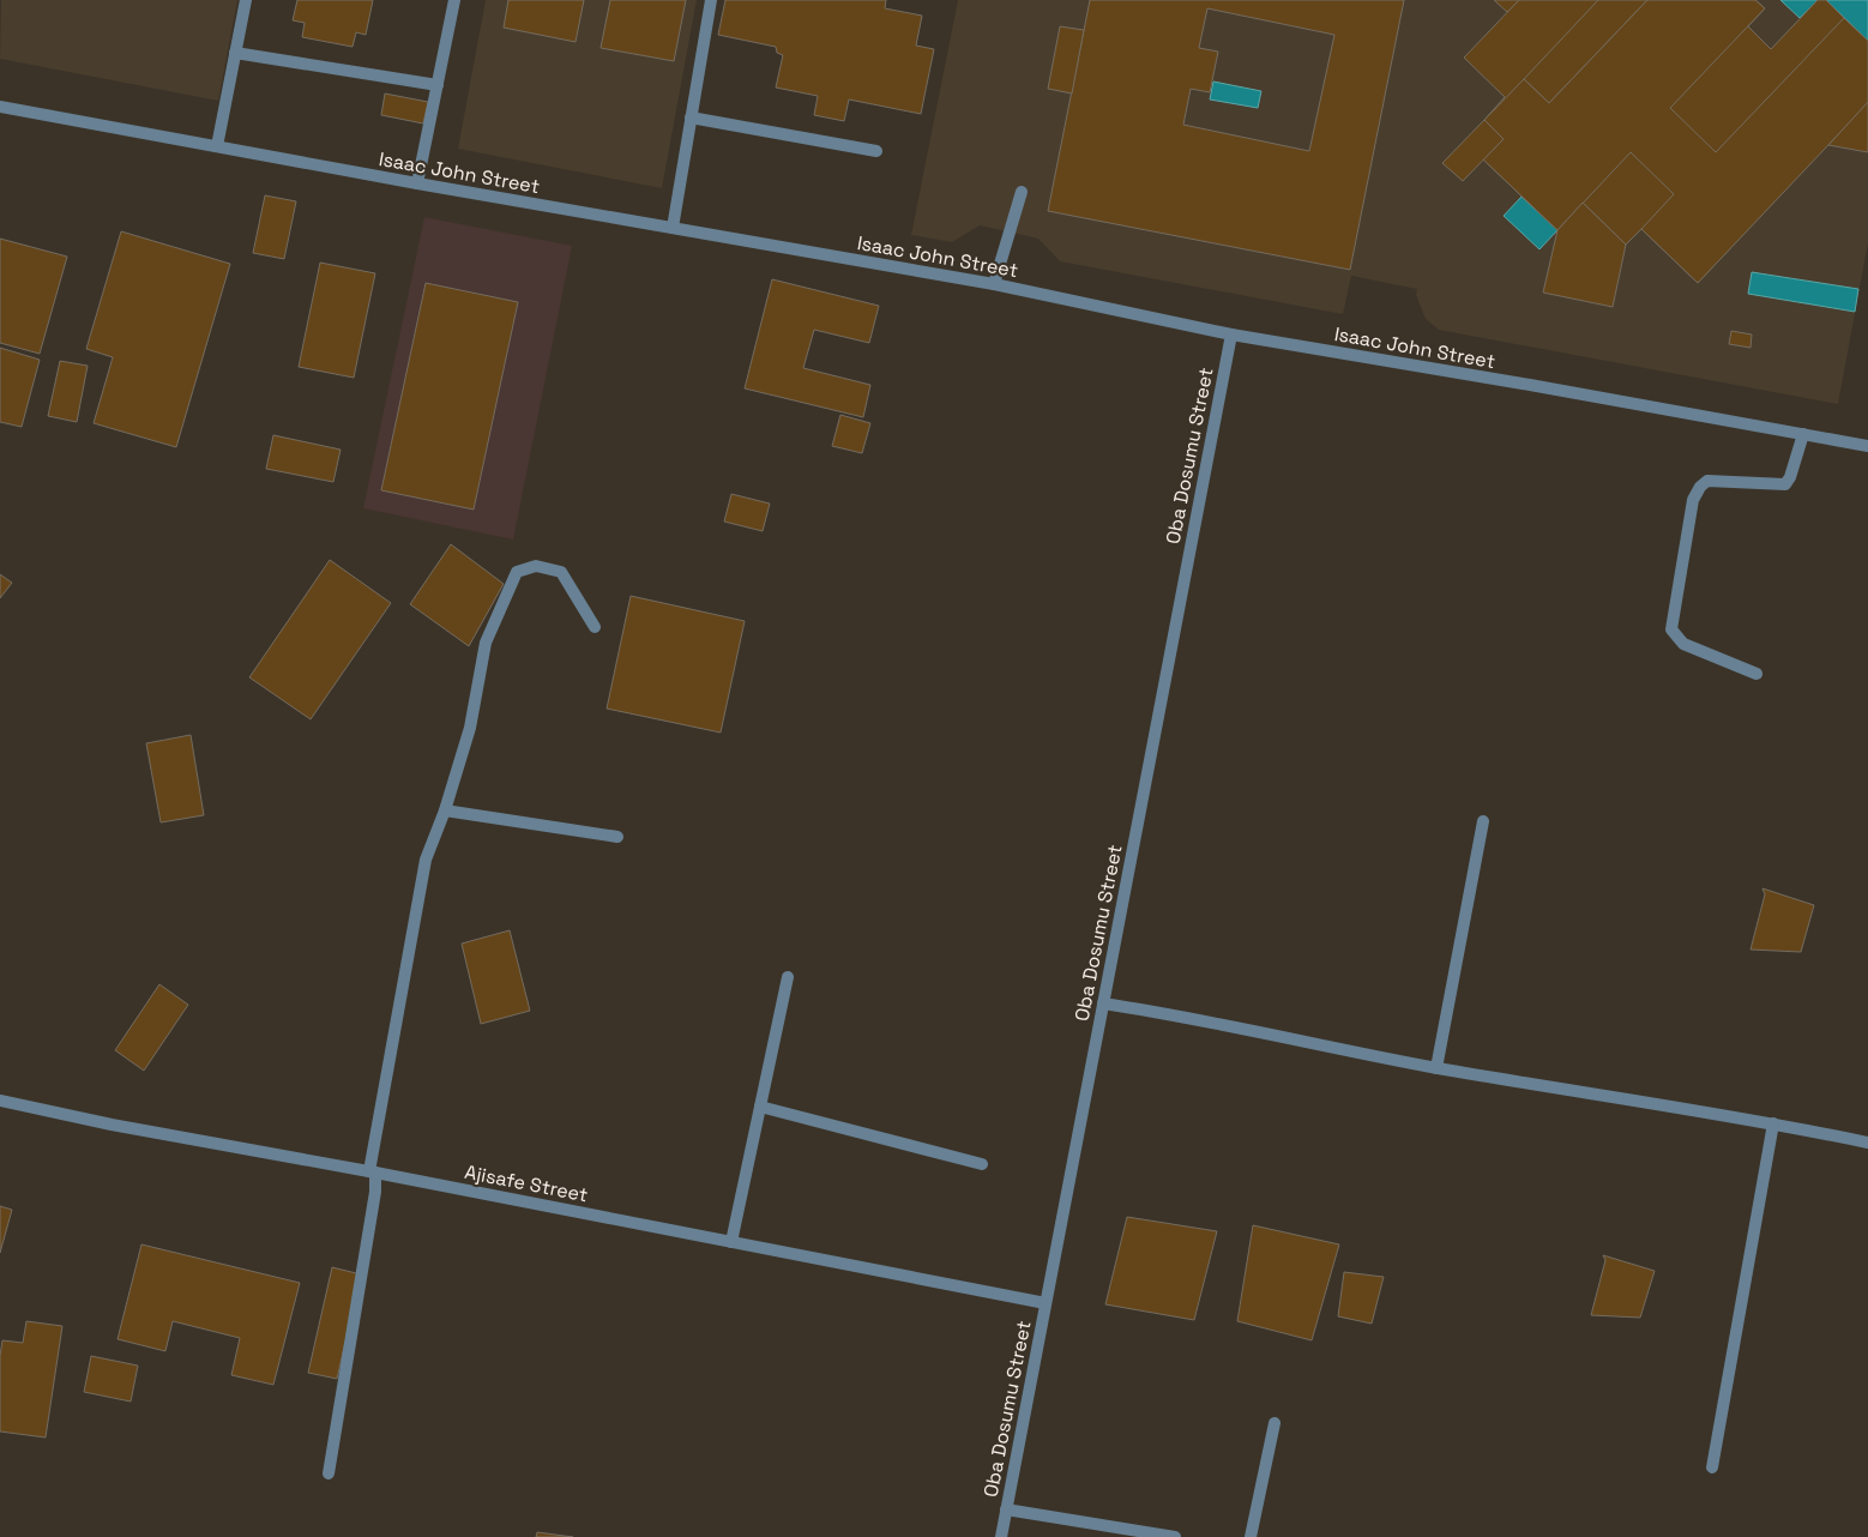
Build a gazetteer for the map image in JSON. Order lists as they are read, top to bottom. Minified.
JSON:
{"streets":{"street":["Isaac John Street","Oba Dosumu Street","Ajisafe Street"]},"crossings":[["Isaac John Street","Oba Dosumu Street"],["Oba Dosumu Street","Ajisafe Street"]]}
